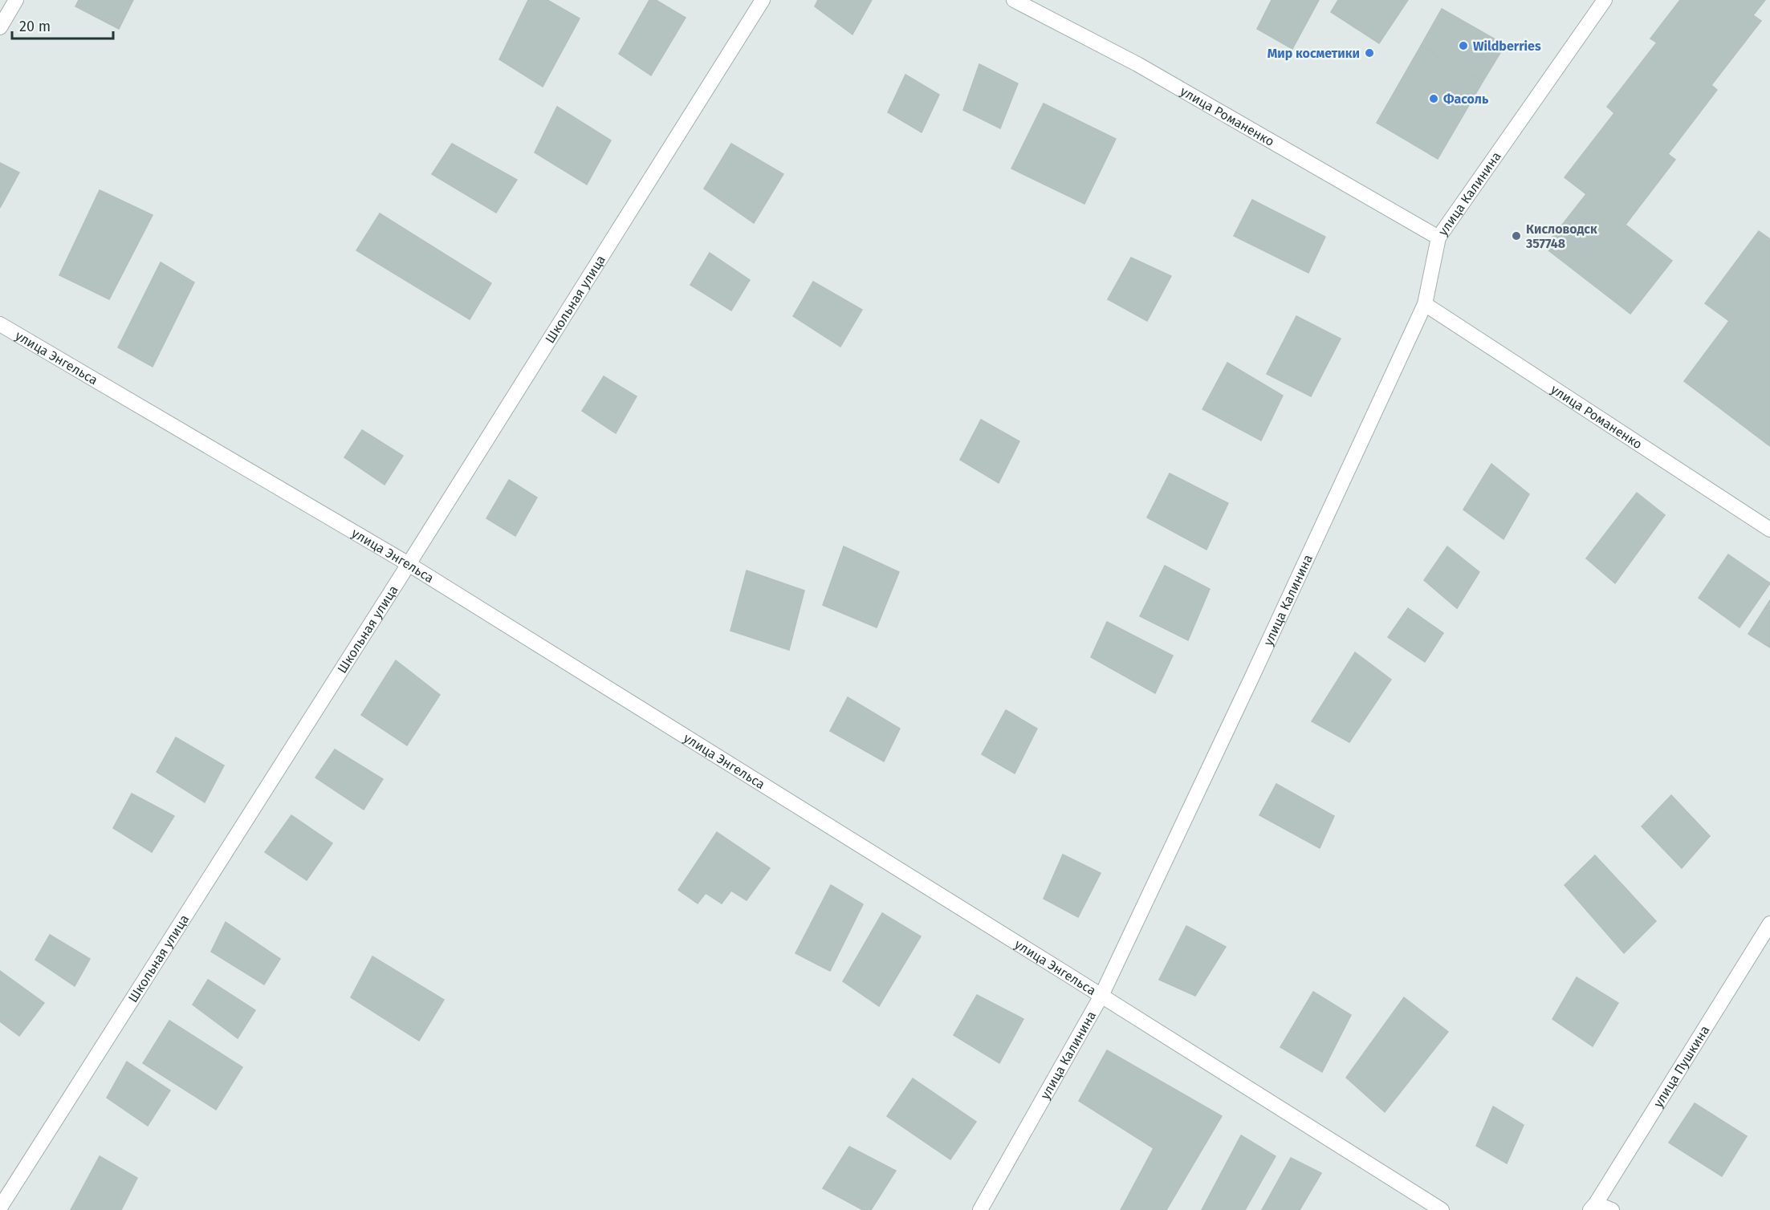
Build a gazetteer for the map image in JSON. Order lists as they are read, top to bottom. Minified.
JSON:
{"streets":{"street":["улица Романенко","улица Калинина","Школьная улица","улица Энгельса","улица Пушкина"]},"crossings":[["улица Романенко","улица Калинина"],["улица Калинина","улица Энгельса"],["Школьная улица","улица Энгельса"]],"places":["Wildberries","Мир косметики","Фасоль","Кисловодск 357748"],"scale_bar":"20 m"}
